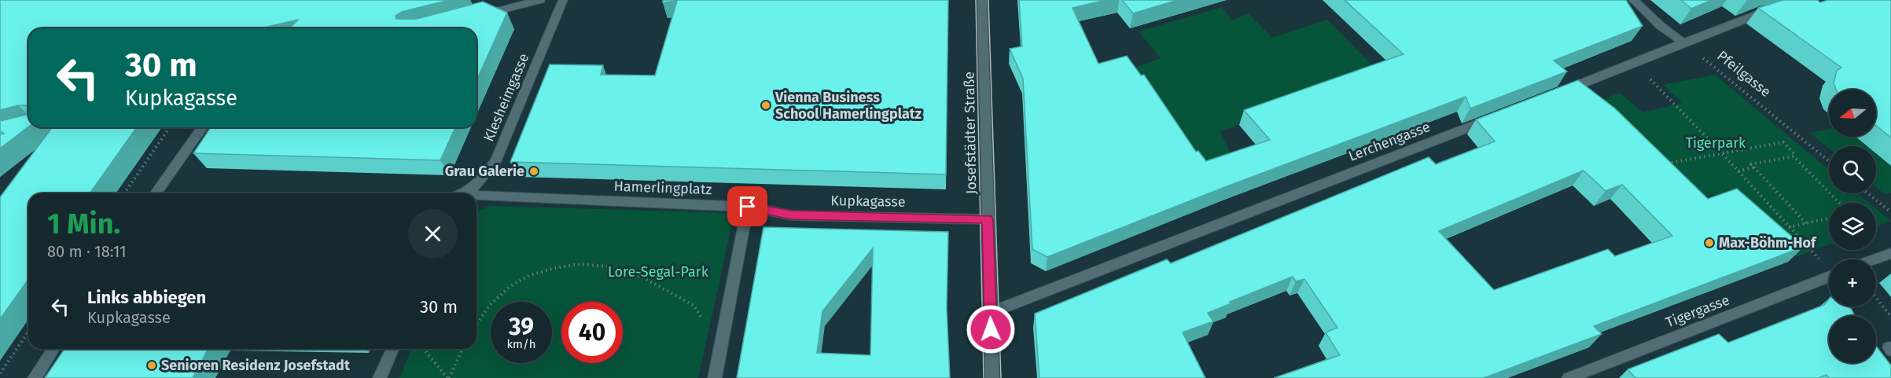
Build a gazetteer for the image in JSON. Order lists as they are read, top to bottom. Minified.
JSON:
{"streets":{"street":["Klesheimgasse","Josefstädter Straße","Lerchengasse","Hamerlingplatz","Kupkagasse","Tigergasse"],"path":["Pfeilgasse"]},"crossings":[["Josefstädter Straße","Lerchengasse"],["Josefstädter Straße","Kupkagasse"],["Hamerlingplatz","Kupkagasse"]],"parks":["Tigerpark","Lore-Segal-Park"],"places":["Vienna Business School Hamerlingplatz","Grau Galerie","Max-Böhm-Hof","Senioren Residenz Josefstadt"],"north":"left","page":{"turn":["30 m","Kupkagasse"],"map_buttons":["+","−"],"heading":["1 Min.","80 m · 18:11"],"list":[{"name":"Links abbiegen","note":"Kupkagasse","value":"30 m"}],"speed":"39 km/h","limit":"40"}}
